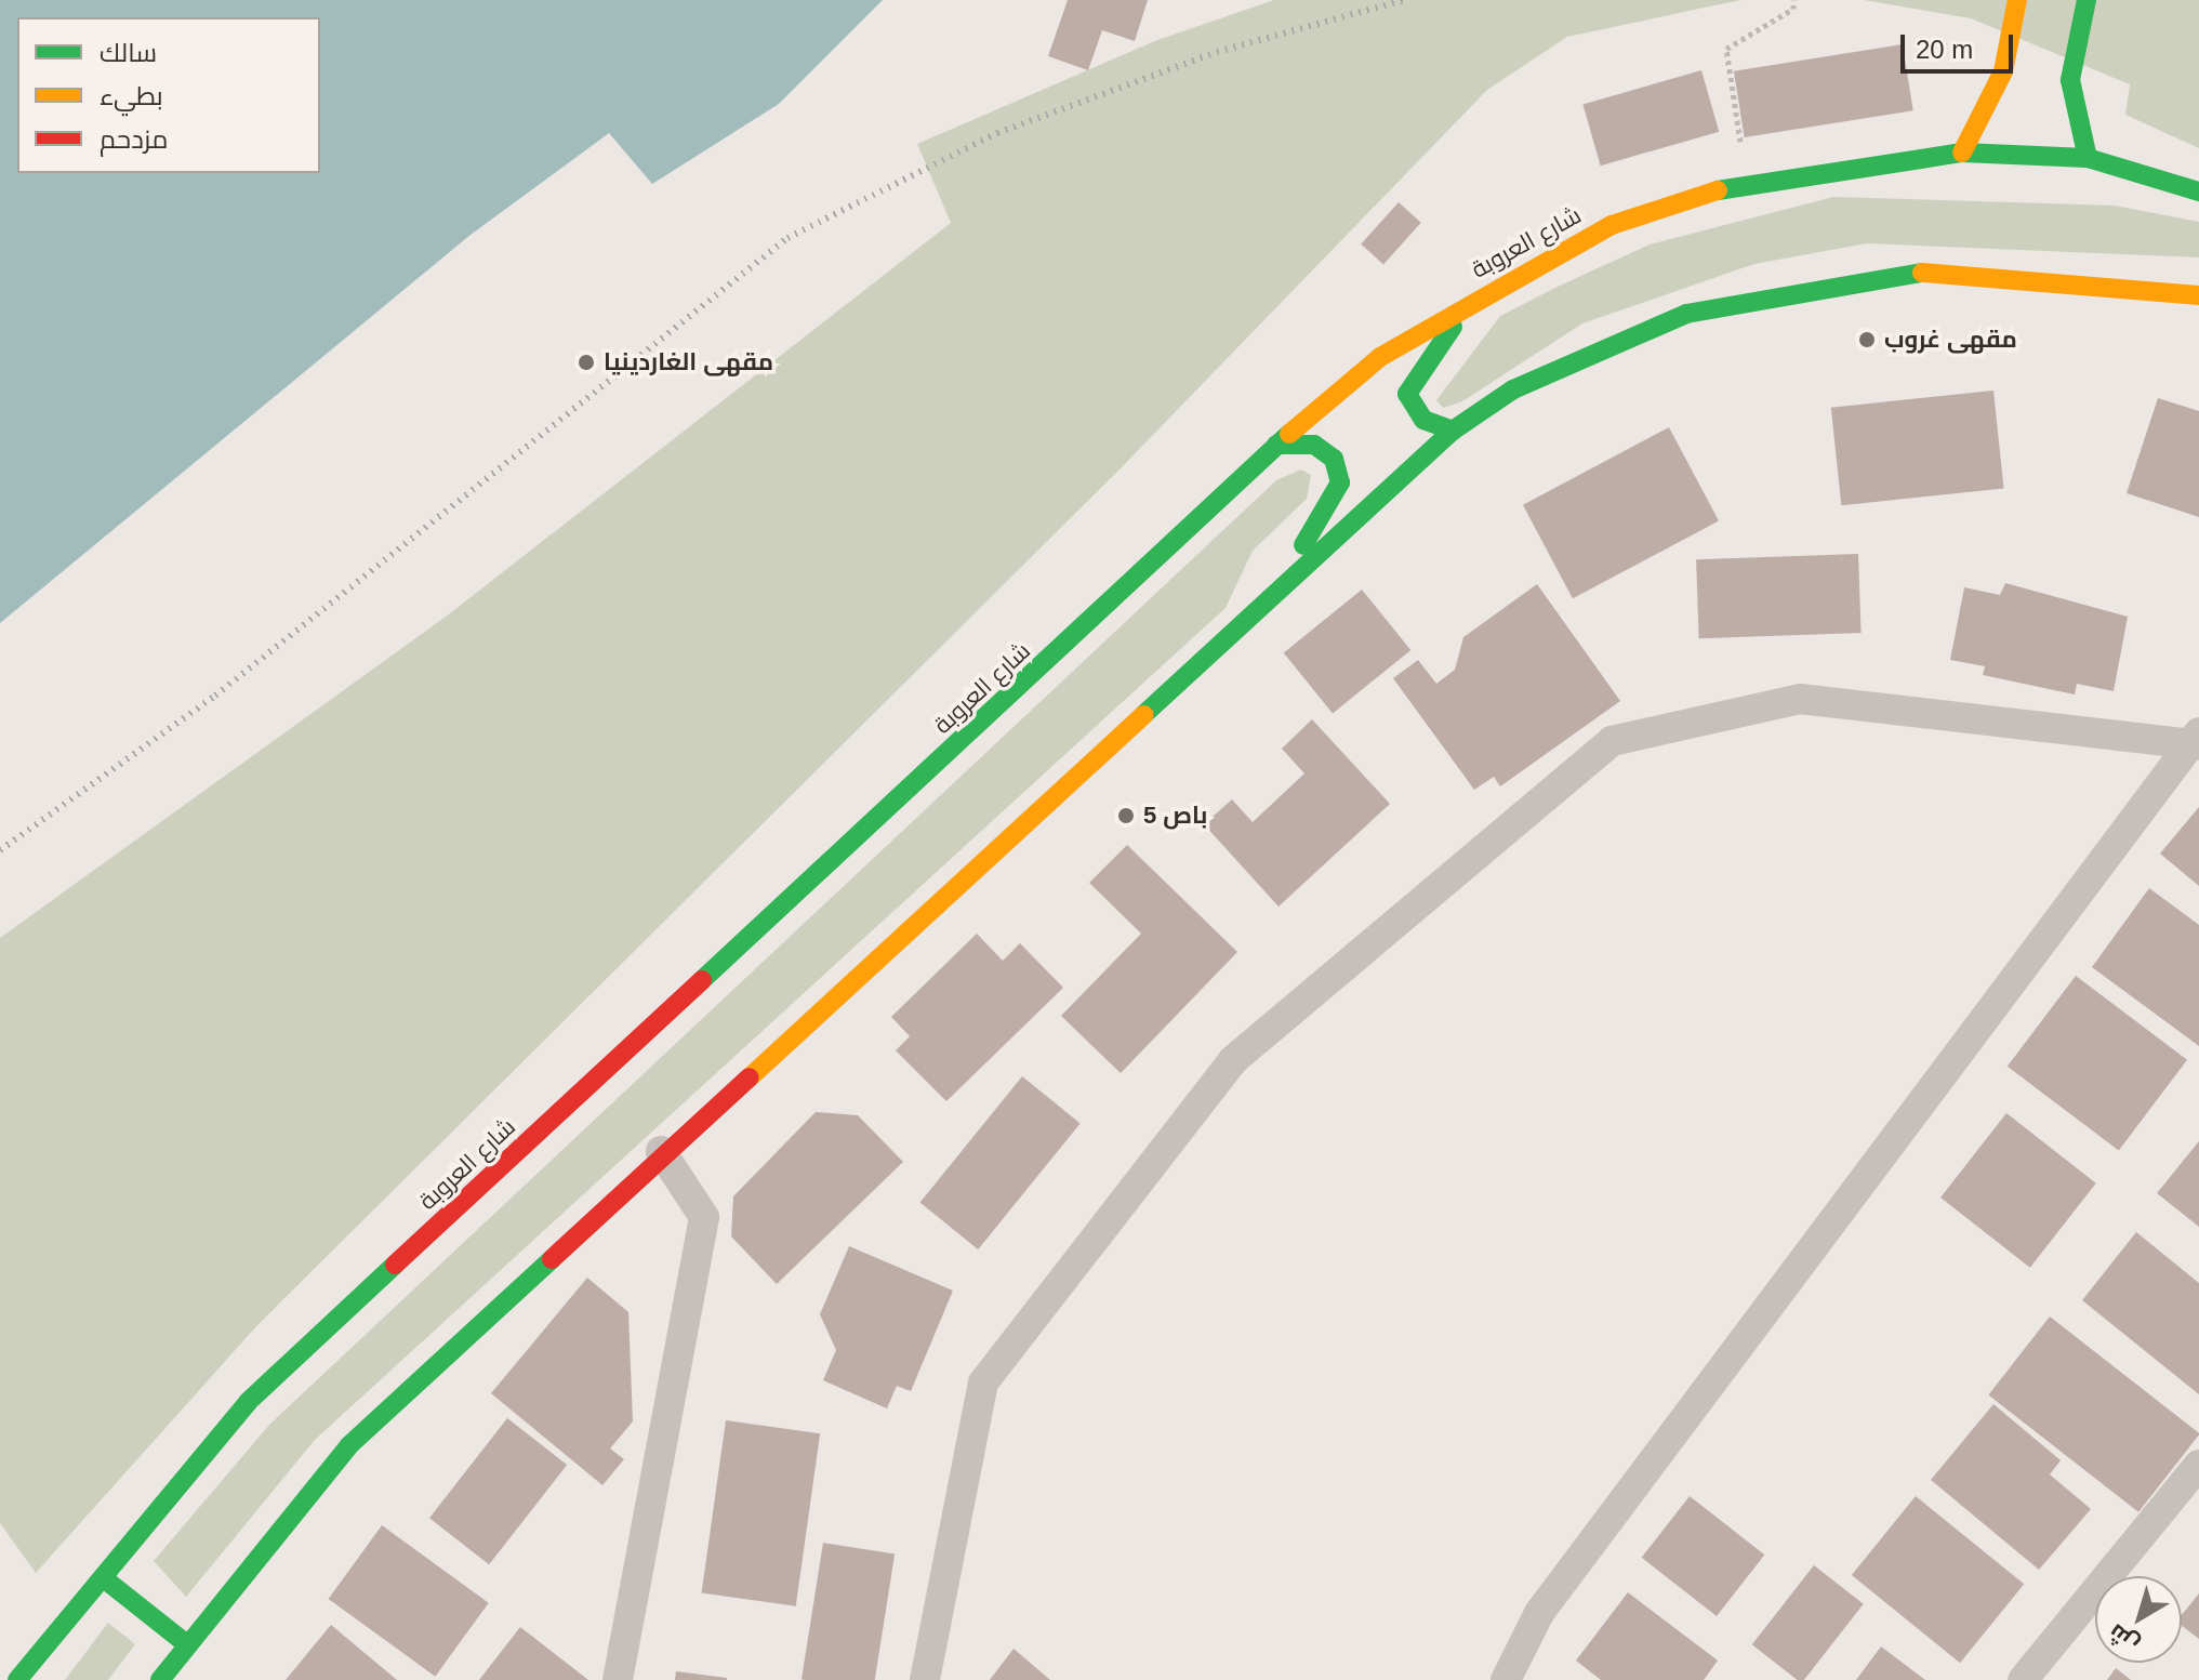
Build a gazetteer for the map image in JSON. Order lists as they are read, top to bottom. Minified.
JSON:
{"streets":{"main road":["شارع العروبة"]},"places":["مقهى غروب","مقهى الغاردينيا","باص 5"],"legend":["سالك","بطيء","مزدحم"],"scale_bar":"20 m","north":"bottom left"}
